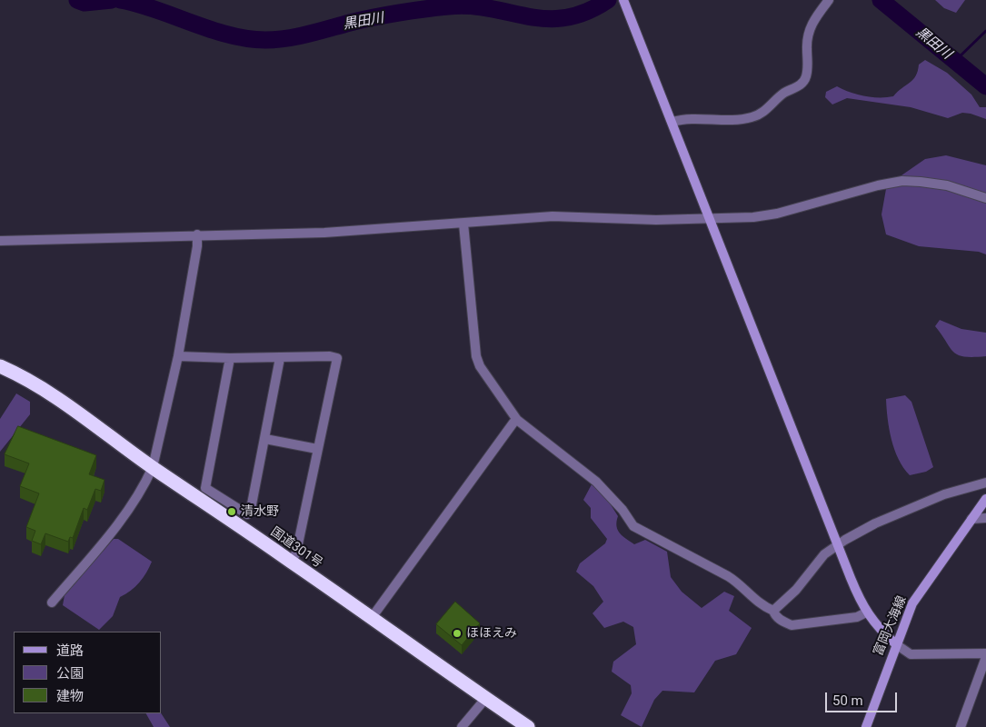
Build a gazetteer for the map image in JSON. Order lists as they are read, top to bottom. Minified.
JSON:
{"streets":{"highway":["国道301号"],"street":["富岡大海線"]},"water":["黒田川"],"places":["清水野","ほほえみ"],"legend":["道路","公園","建物"],"scale_bar":"50 m"}
